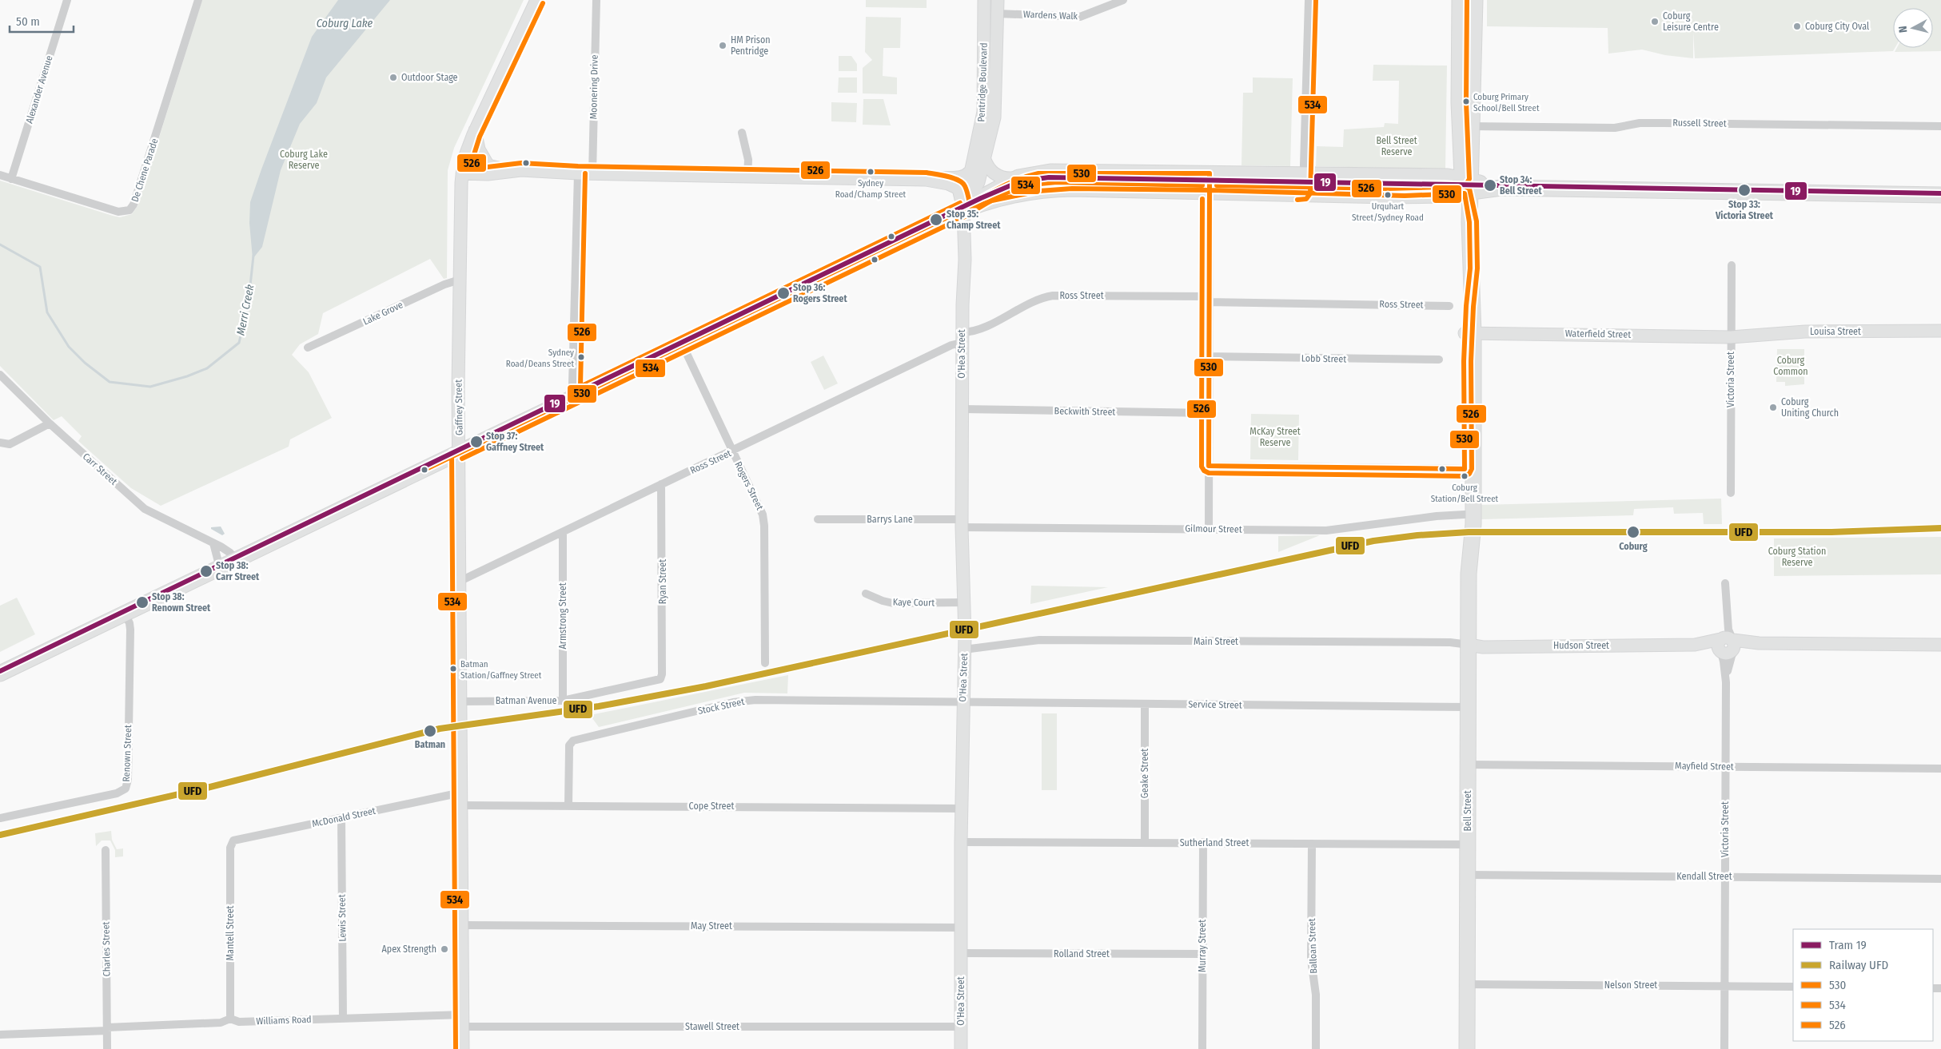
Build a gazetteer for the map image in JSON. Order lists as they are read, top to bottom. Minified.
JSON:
{"streets":{"highway":["Bell Street"],"street":["Wardens Walk","Pentridge Boulevard","Moonering Drive","Alexander Avenue","Russell Street","De Chene Parade","Ross Street","Lake Grove","Louisa Street","Waterfield Street","O'Hea Street","Lobb Street","Victoria Street","Gaffney Street","Beckwith Street","Carr Street","Rogers Street","Barrys Lane","Gilmour Street","Ryan Street","Kaye Court","Armstrong Street","Main Street","Hudson Street","Batman Avenue","Service Street","Stock Street","Renown Street","Mayfield Street","Geake Street","Cope Street","McDonald Street","Sutherland Street","Kendall Street","Lewis Street","May Street","Mantell Street","Murray Street","Balloan Street","Charles Street","Rolland Street","Nelson Street","Williams Road","Stawell Street"]},"crossings":[["Wardens Walk","Pentridge Boulevard"],["Pentridge Boulevard","O'Hea Street"],["Alexander Avenue","De Chene Parade"],["Russell Street","Bell Street"],["Ross Street","O'Hea Street"],["Ross Street","Gaffney Street"],["Ross Street","Rogers Street"],["Ross Street","Ryan Street"],["Ross Street","Armstrong Street"],["Lake Grove","Gaffney Street"],["Louisa Street","Waterfield Street"],["Louisa Street","Victoria Street"],["Waterfield Street","Victoria Street"],["Waterfield Street","Bell Street"],["O'Hea Street","Beckwith Street"],["O'Hea Street","Barrys Lane"],["O'Hea Street","Gilmour Street"],["O'Hea Street","Kaye Court"],["O'Hea Street","Main Street"],["O'Hea Street","Service Street"],["O'Hea Street","Stock Street"],["O'Hea Street","Cope Street"],["O'Hea Street","Sutherland Street"],["O'Hea Street","May Street"],["O'Hea Street","Rolland Street"],["O'Hea Street","Stawell Street"],["Victoria Street","Hudson Street"],["Victoria Street","Mayfield Street"],["Victoria Street","Kendall Street"],["Victoria Street","Nelson Street"],["Gaffney Street","Batman Avenue"],["Gaffney Street","Cope Street"],["Gaffney Street","McDonald Street"],["Gaffney Street","May Street"],["Gaffney Street","Williams Road"],["Gaffney Street","Stawell Street"],["Barrys Lane","Gilmour Street"],["Gilmour Street","Bell Street"],["Ryan Street","Batman Avenue"],["Armstrong Street","Batman Avenue"],["Main Street","Hudson Street"],["Main Street","Bell Street"],["Hudson Street","Bell Street"],["Service Street","Stock Street"],["Service Street","Geake Street"],["Service Street","Bell Street"],["Stock Street","Cope Street"],["Mayfield Street","Bell Street"],["Geake Street","Sutherland Street"],["Bell Street","Sutherland Street"],["Bell Street","Kendall Street"],["Bell Street","Nelson Street"],["McDonald Street","Lewis Street"],["McDonald Street","Mantell Street"],["Sutherland Street","Murray Street"],["Sutherland Street","Balloan Street"],["Lewis Street","Williams Road"],["Mantell Street","Williams Road"],["Murray Street","Rolland Street"],["Charles Street","Williams Road"],["Williams Road","Stawell Street"]],"water":["Coburg Lake","Merri Creek"],"parks":["Bell Street Reserve","Coburg Lake Reserve","Coburg Common","McKay Street Reserve","Coburg Station Reserve"],"places":["Coburg Leisure Centre","Coburg City Oval","HM Prison Pentridge","Outdoor Stage","Coburg Primary School/Bell Street","Sydney Road/Champ Street","Stop 34: Bell Street","Stop 33: Victoria Street","Urquhart Street/Sydney Road","Stop 35: Champ Street","Stop 36: Rogers Street","Sydney Road/Deans Street","Coburg Uniting Church","Stop 37: Gaffney Street","Coburg Station/Bell Street","Coburg","Stop 38: Carr Street","Stop 38: Renown Street","Batman Station/Gaffney Street","Batman","Apex Strength"],"lines":["transit line 534","transit line 526","transit line 530","tram line 19","rail line UFD"],"legend":["Tram 19","Railway UFD","530","534","526"],"scale_bar":"50 m","north":"left"}
